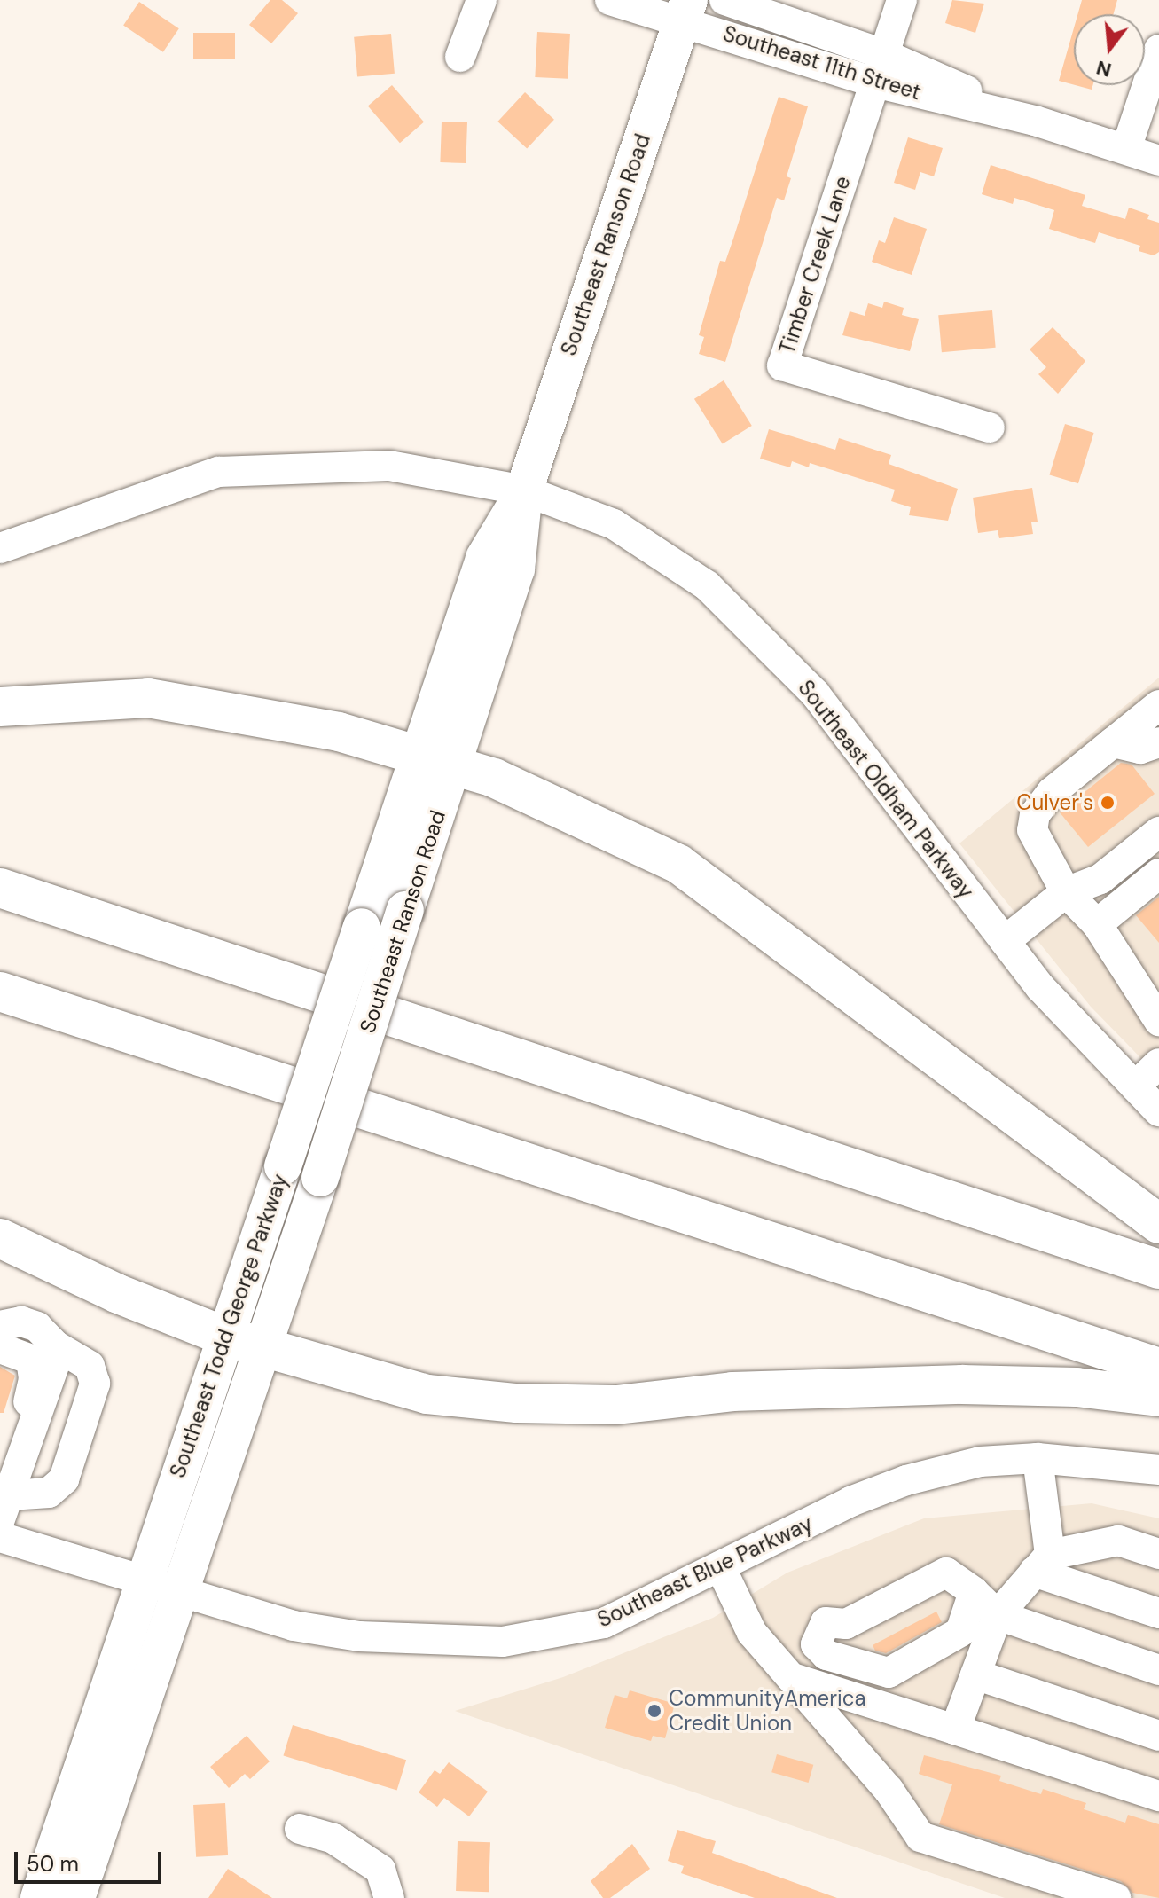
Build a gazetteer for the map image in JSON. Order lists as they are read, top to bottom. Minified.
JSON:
{"streets":{"main road":["Southeast Ranson Road","Southeast Todd George Parkway"],"street":["Southeast 11th Street","Timber Creek Lane","Southeast Oldham Parkway","Southeast Blue Parkway"]},"crossings":[["Southeast 11th Street","Southeast Ranson Road"],["Southeast 11th Street","Timber Creek Lane"],["Southeast Ranson Road","Southeast Oldham Parkway"],["Southeast Ranson Road","Southeast Todd George Parkway"],["Southeast Todd George Parkway","Southeast Blue Parkway"]],"places":["Culver's","CommunityAmerica Credit Union"],"scale_bar":"50 m","north":"bottom"}
